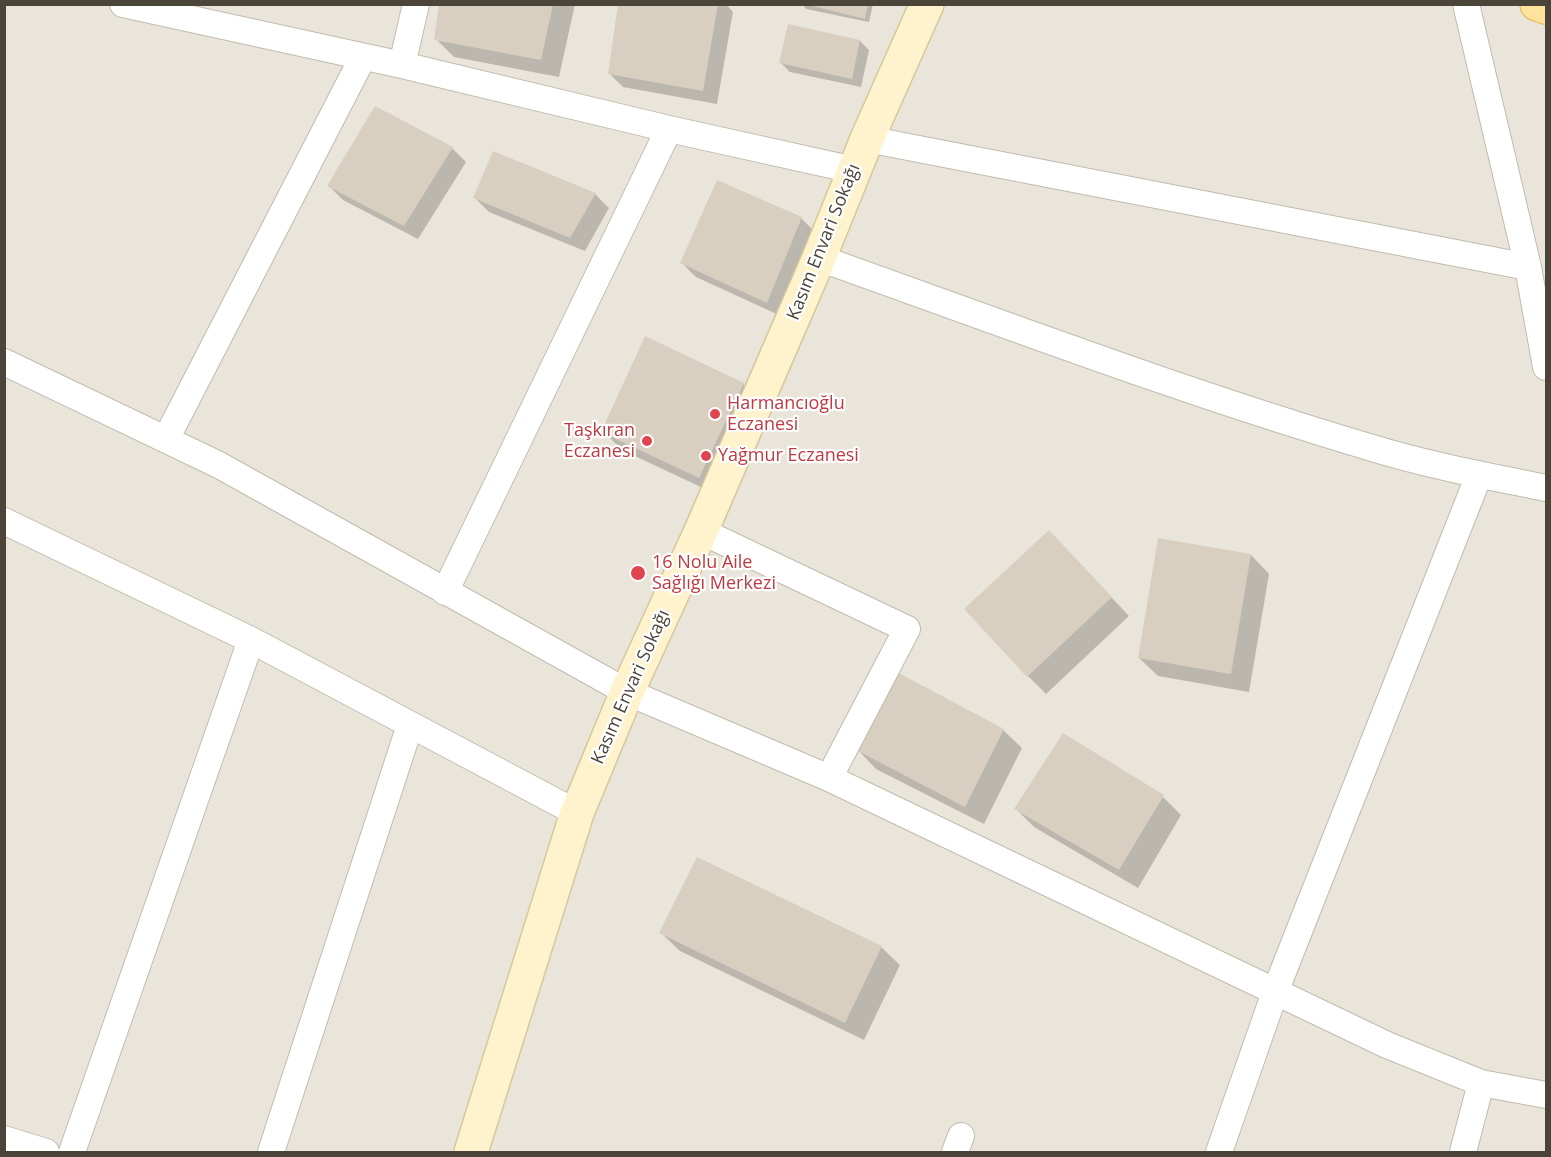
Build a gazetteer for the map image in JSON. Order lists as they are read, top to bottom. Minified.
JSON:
{"streets":{"street":["Kasım Envari Sokağı"]},"places":["Harmancıoğlu Eczanesi","Taşkıran Eczanesi","Yağmur Eczanesi","16 Nolu Aile Sağlığı Merkezi"]}
